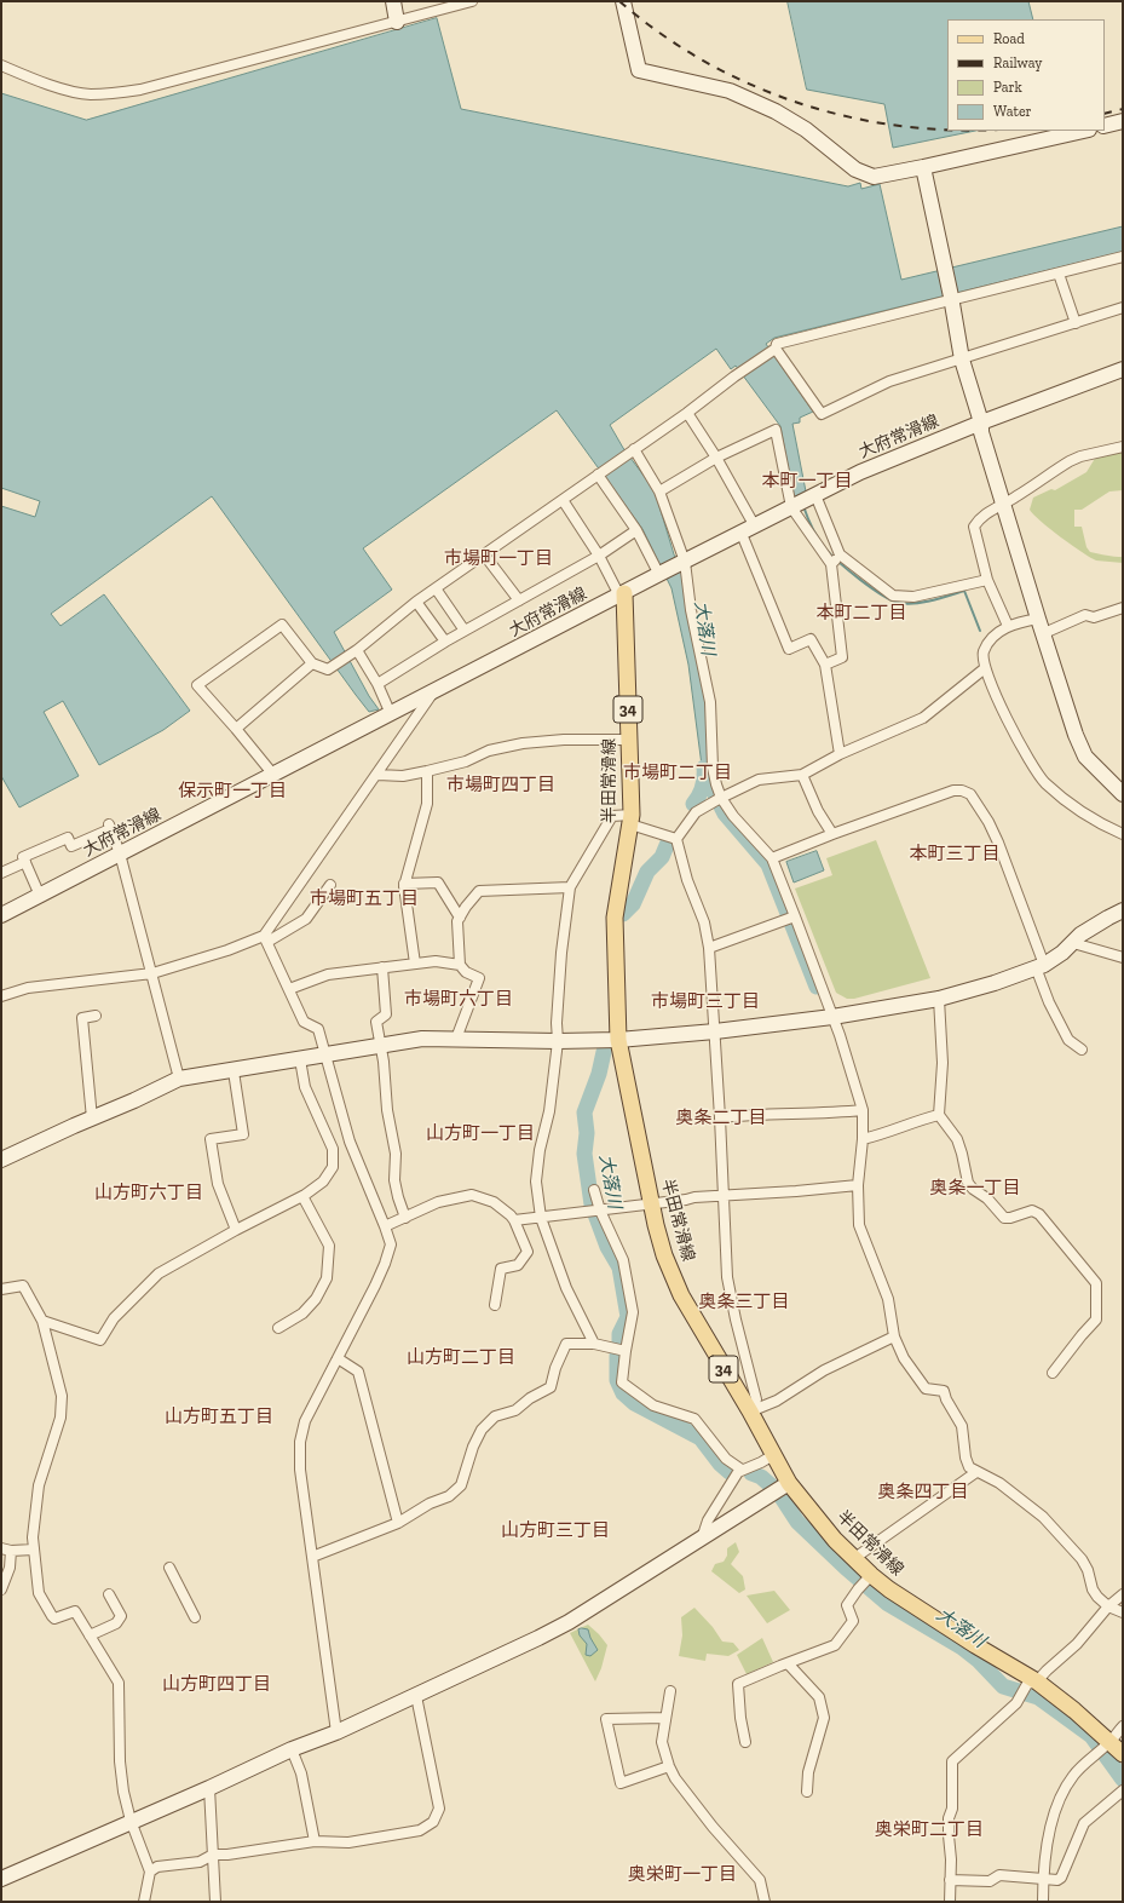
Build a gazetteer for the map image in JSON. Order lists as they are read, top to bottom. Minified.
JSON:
{"streets":{"main road":["34","半田常滑線"],"street":["大府常滑線"]},"crossings":[["大府常滑線","半田常滑線"]],"districts":["本町一丁目","市場町一丁目","本町二丁目","市場町二丁目","市場町四丁目","保示町一丁目","本町三丁目","市場町五丁目","市場町六丁目","市場町三丁目","奥条二丁目","山方町一丁目","奥条一丁目","山方町六丁目","奥条三丁目","山方町二丁目","山方町五丁目","奥条四丁目","山方町三丁目","山方町四丁目","奥栄町二丁目","奥栄町一丁目"],"water":["大落川"],"legend":["Road","Railway","Park","Water"]}
